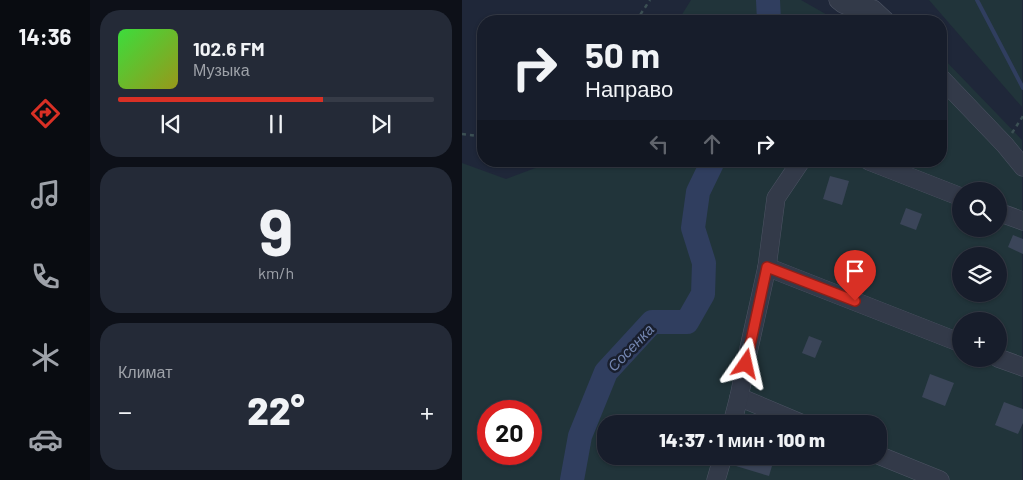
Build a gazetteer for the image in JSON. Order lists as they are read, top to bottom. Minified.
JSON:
{"water":["Сосенка"],"page":{"tabs":"14:36","turn":["50 m","Направо"],"song":["102.6 FM","Музыка"],"tile":[["9","km/h"],"Климат"],"map_buttons":"+","heat":["−","22°","+"],"limit":"20","trip":"14:37 · 1 мин · 100 m"}}
